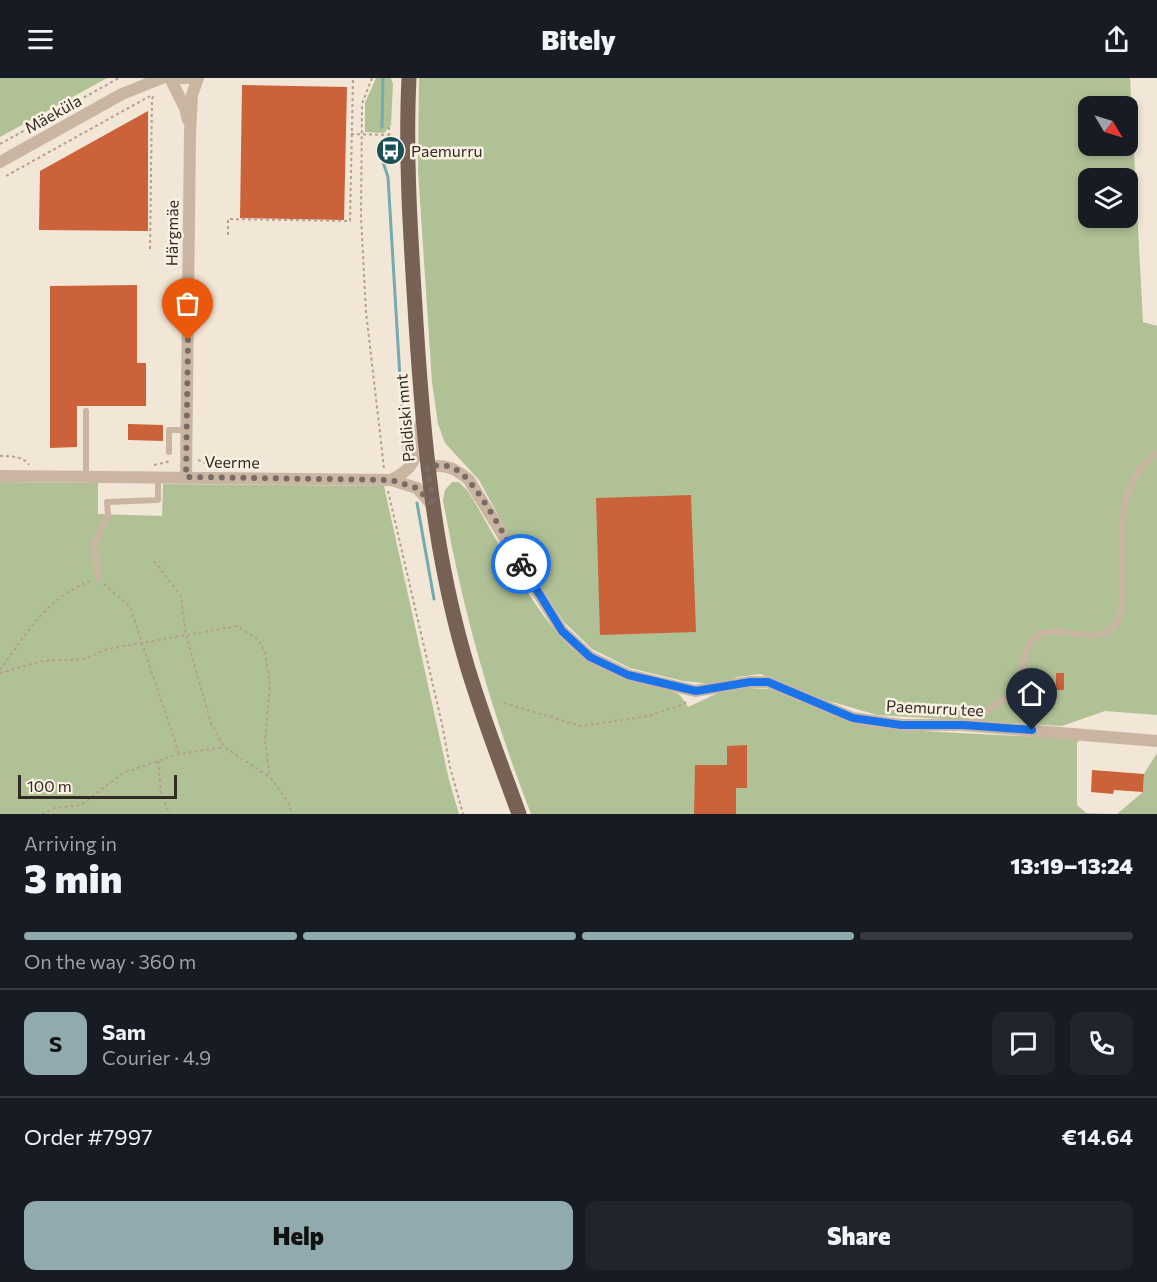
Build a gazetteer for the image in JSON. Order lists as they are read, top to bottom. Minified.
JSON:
{"streets":{"main road":["Paldiski mnt"],"street":["Mäeküla","Härgmäe","Veerme","Paemurru tee"]},"crossings":[["Härgmäe","Veerme"],["Paldiski mnt","Veerme"],["Paldiski mnt","Paemurru tee"]],"places":{"bus stop":["Paemurru"]},"scale_bar":"100 m","north":"bottom right","page":{"header":"Bitely","scale":"100 m","heading":["3 min","Arriving in","13:19–13:24"],"panel":["Sam","Courier · 4.9","Order #7997","€14.64"],"bar":"On the way · 360 m","round":"S","buttons":["Help","Share"]}}
